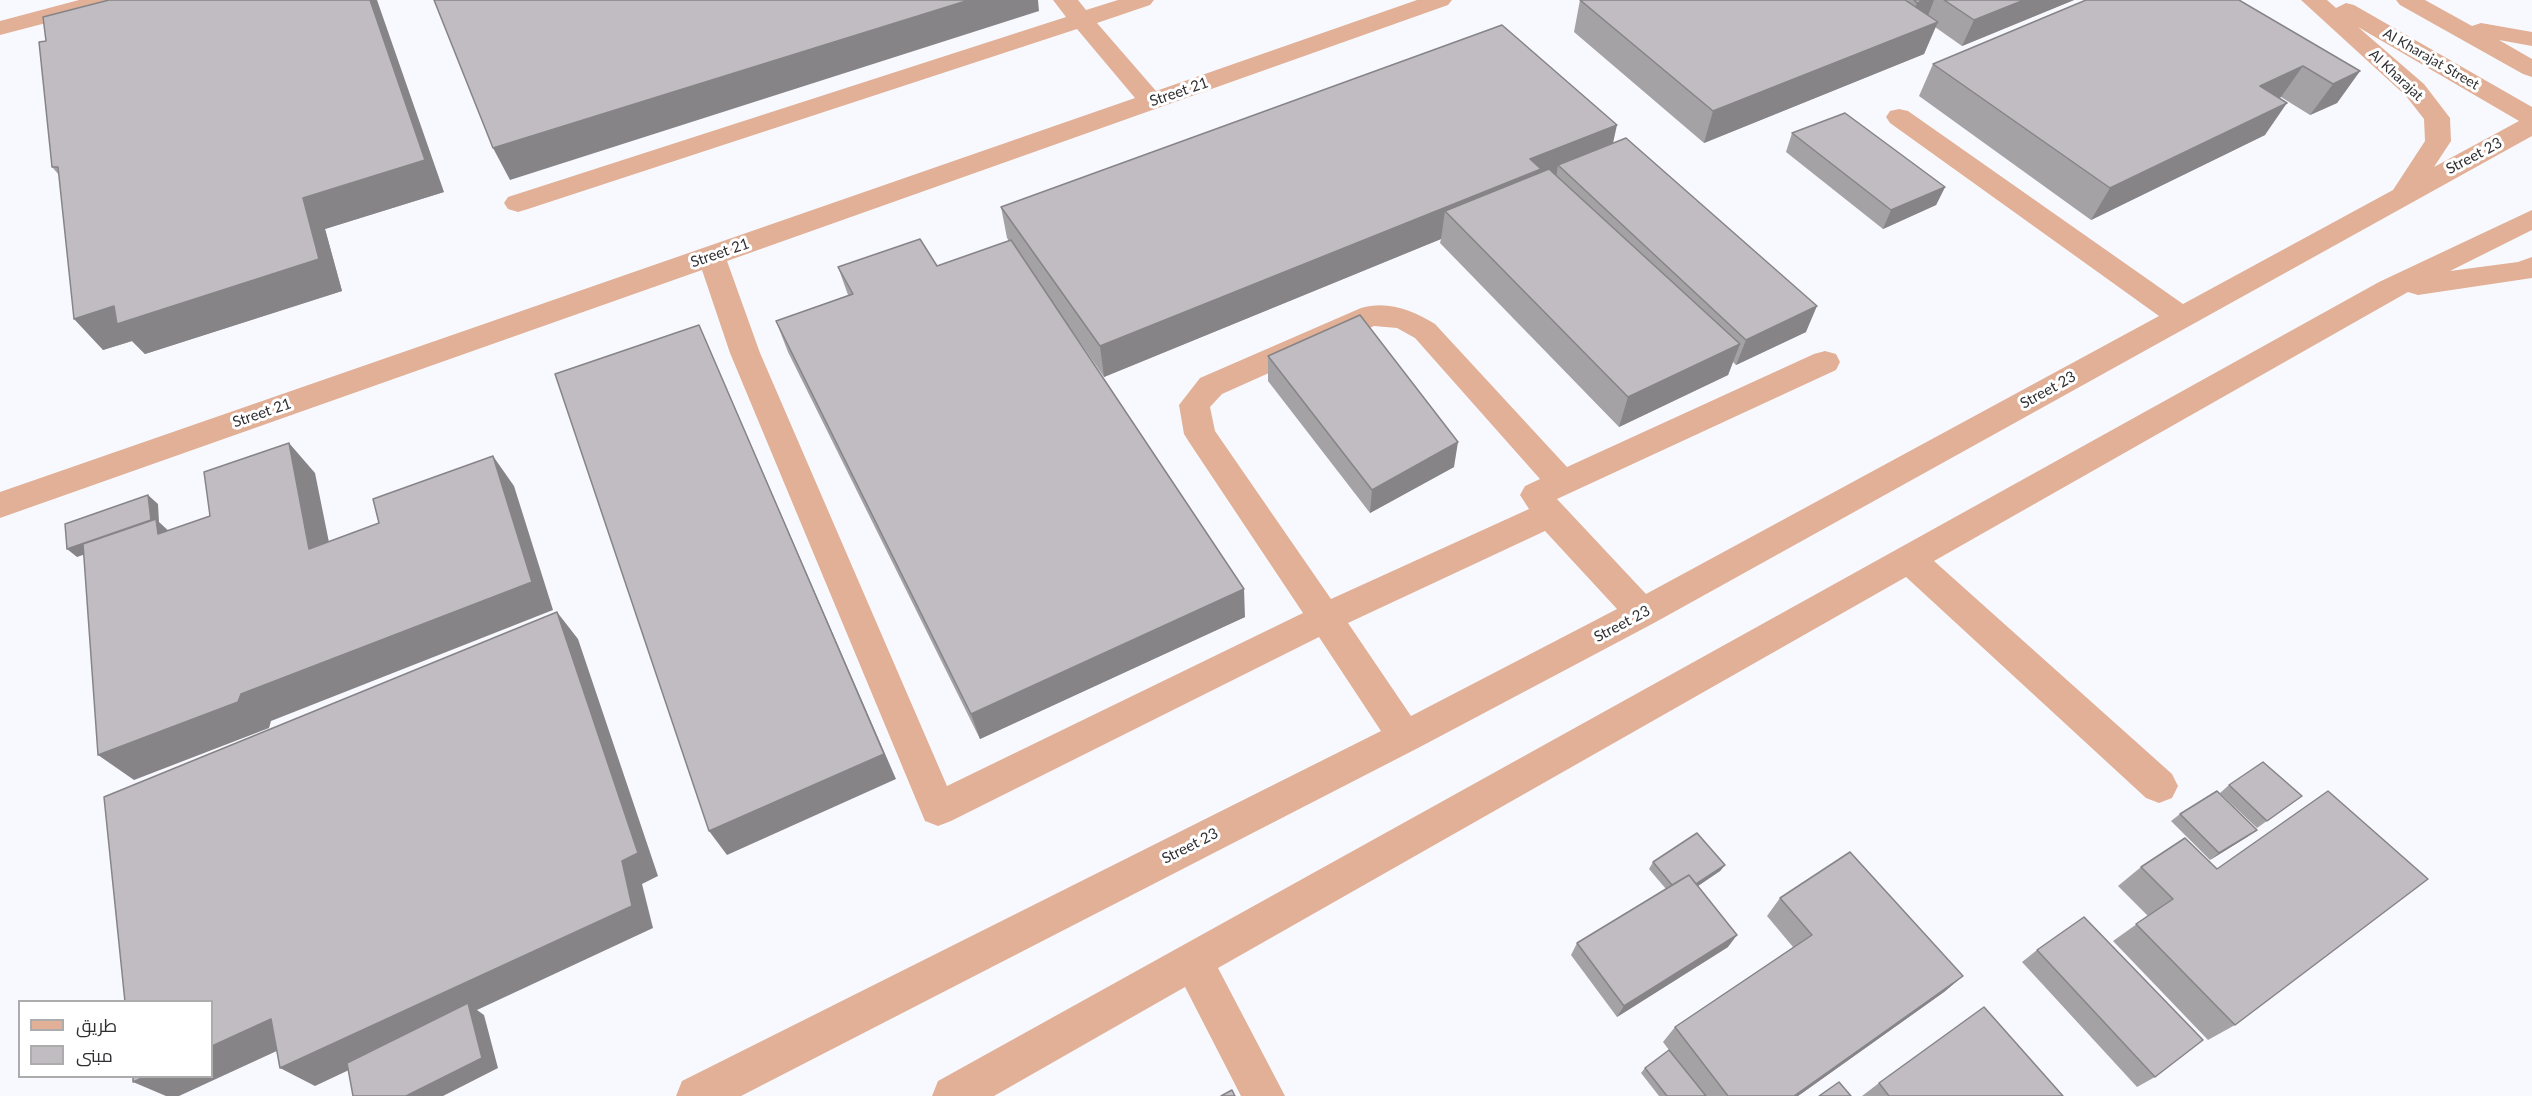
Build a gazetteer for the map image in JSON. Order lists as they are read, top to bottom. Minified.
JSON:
{"streets":{"street":["Al Kharajat Street","Al Kharajat","Street 21","Street 23"]},"crossings":[["Al Kharajat","Street 23"]],"legend":["طريق","مبنى"]}
